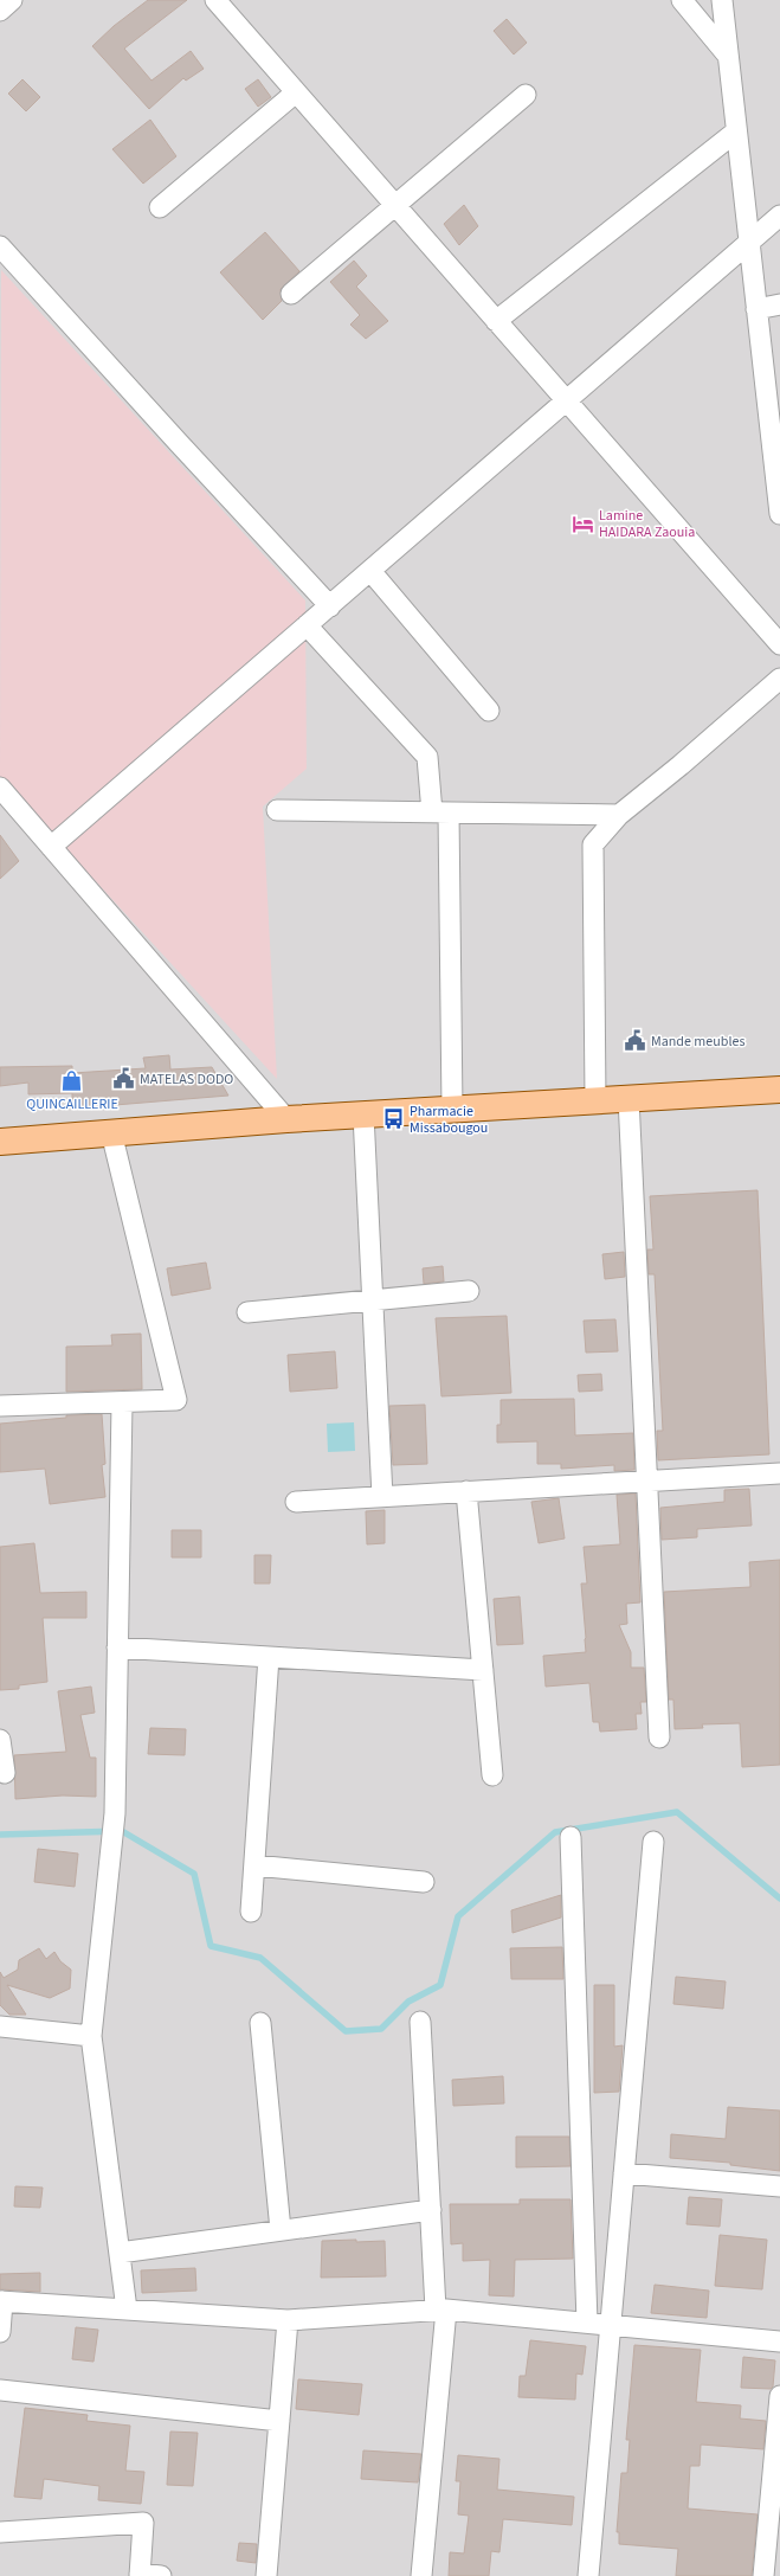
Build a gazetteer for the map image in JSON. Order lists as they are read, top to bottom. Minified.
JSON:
{"places":{"hotel":["Lamine HAIDARA Zaouia"],"public building":["Mande meubles","MATELAS DODO"],"shop":["QUINCAILLERIE"],"bus stop":["Pharmacie Missabougou"]}}
